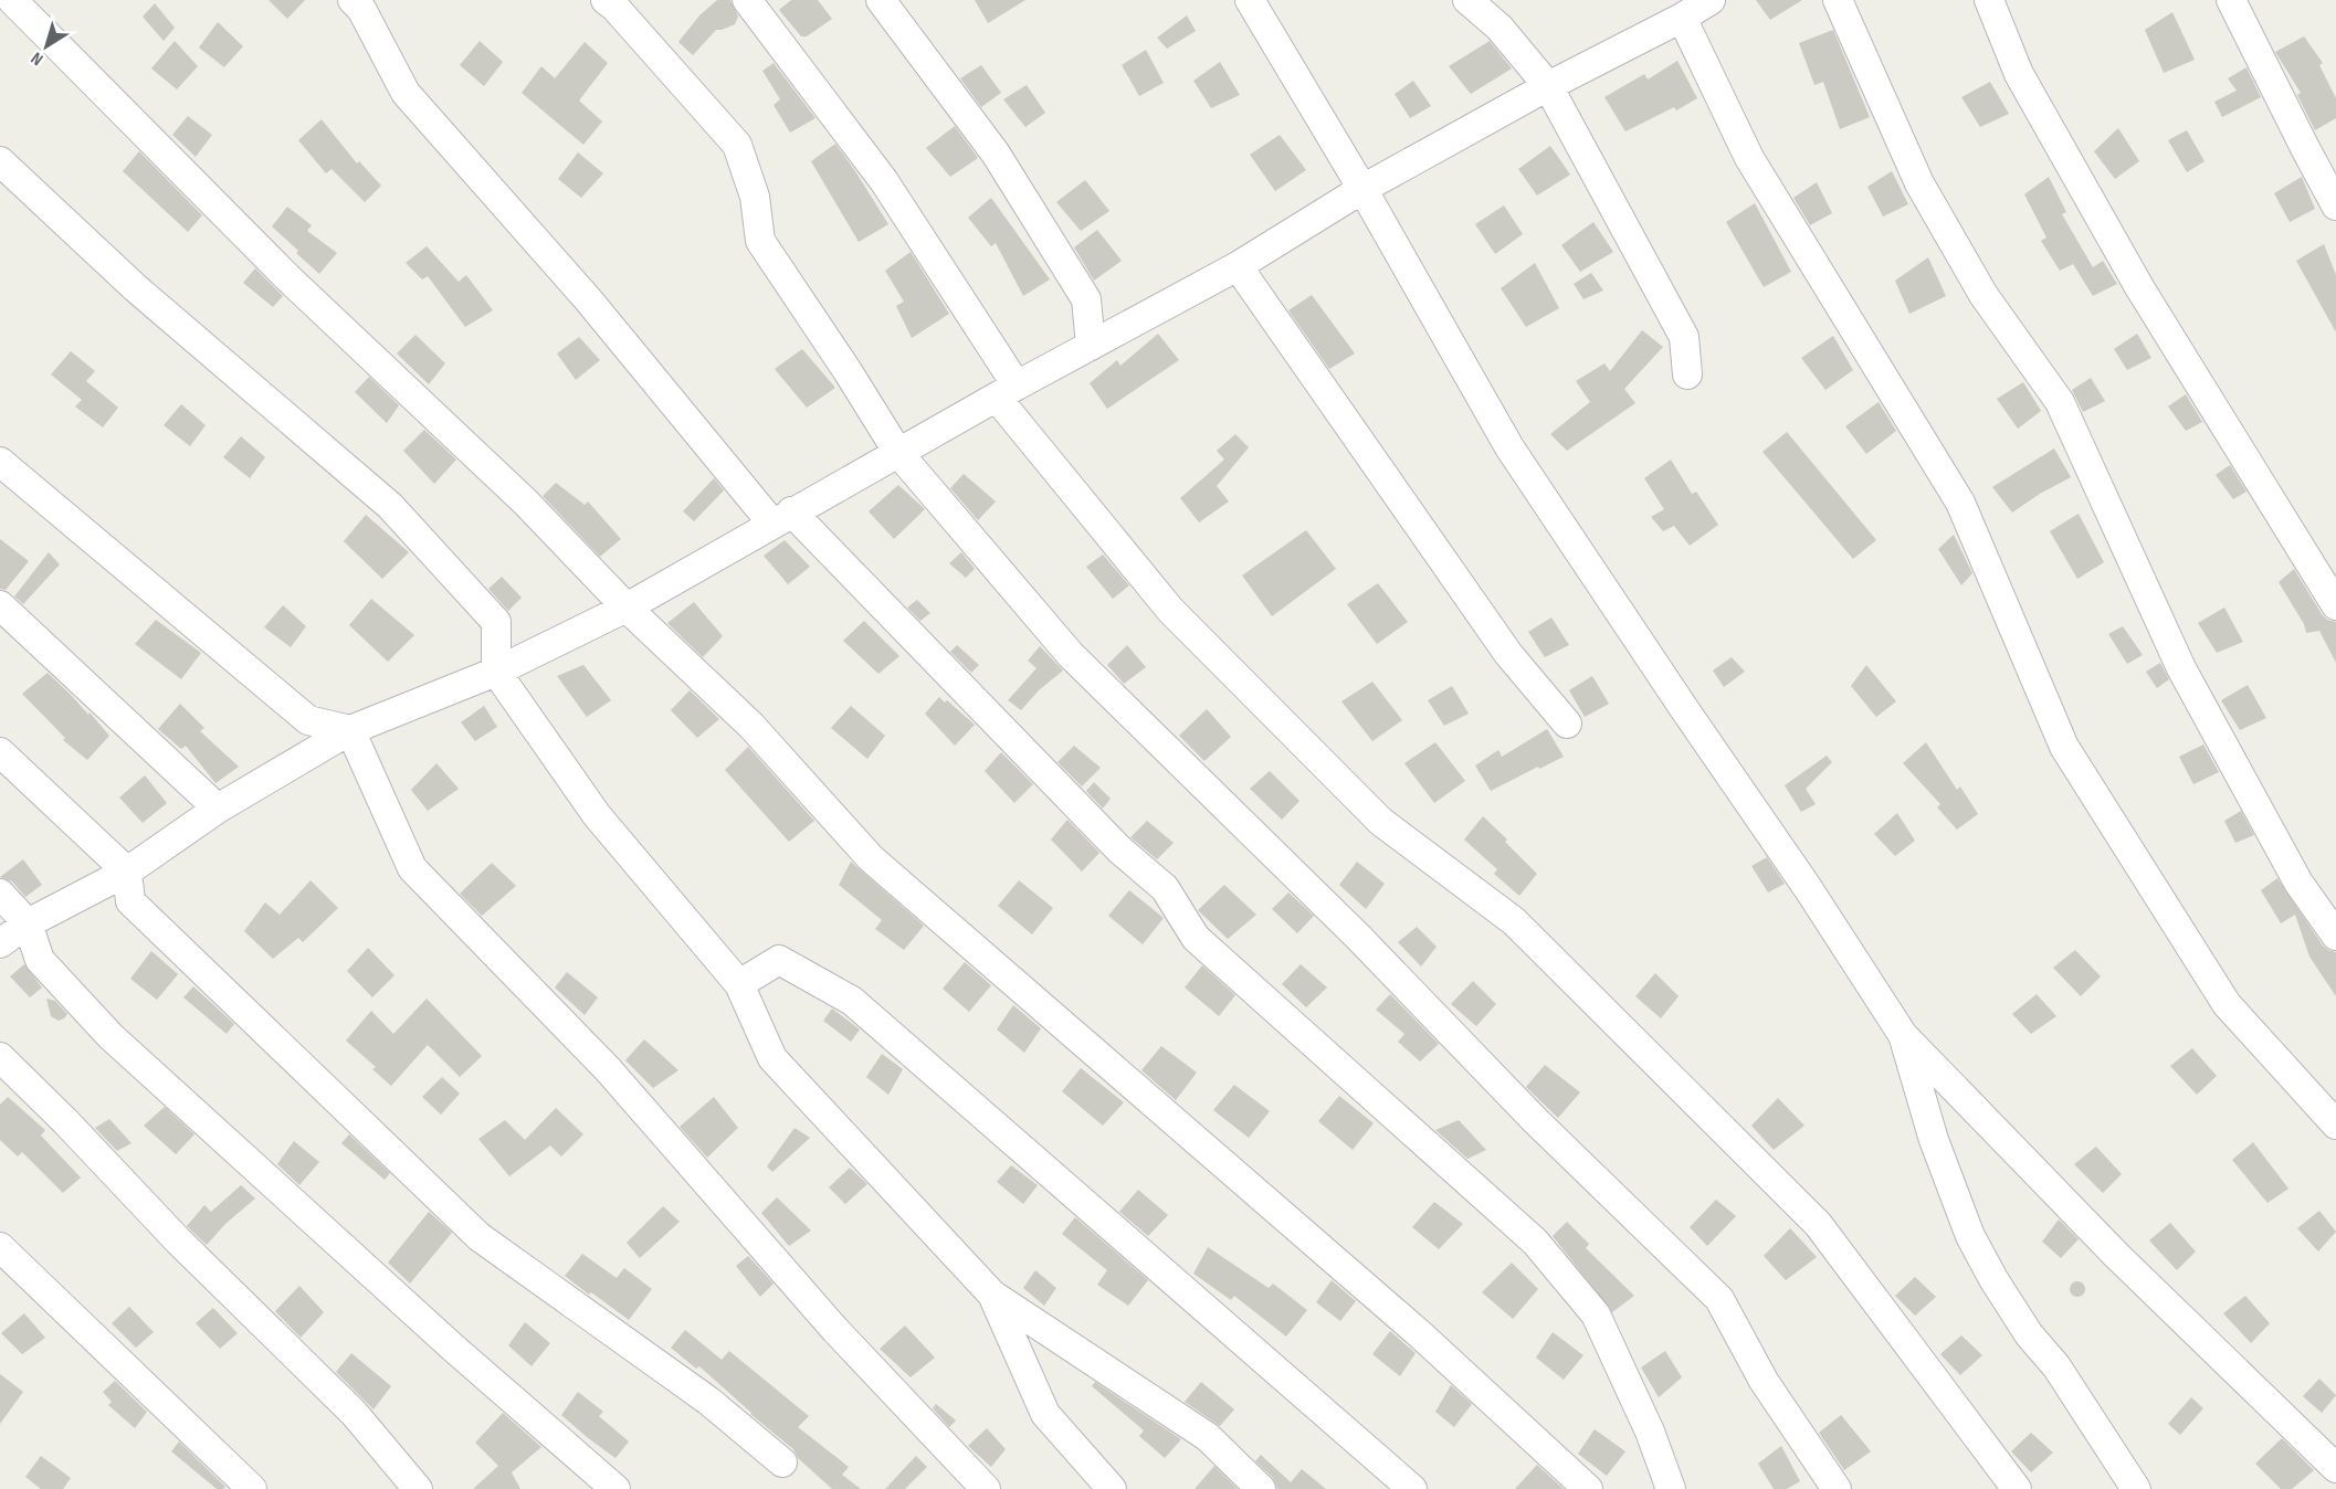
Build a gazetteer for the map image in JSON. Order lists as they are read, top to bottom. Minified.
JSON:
{"north":"bottom left"}
